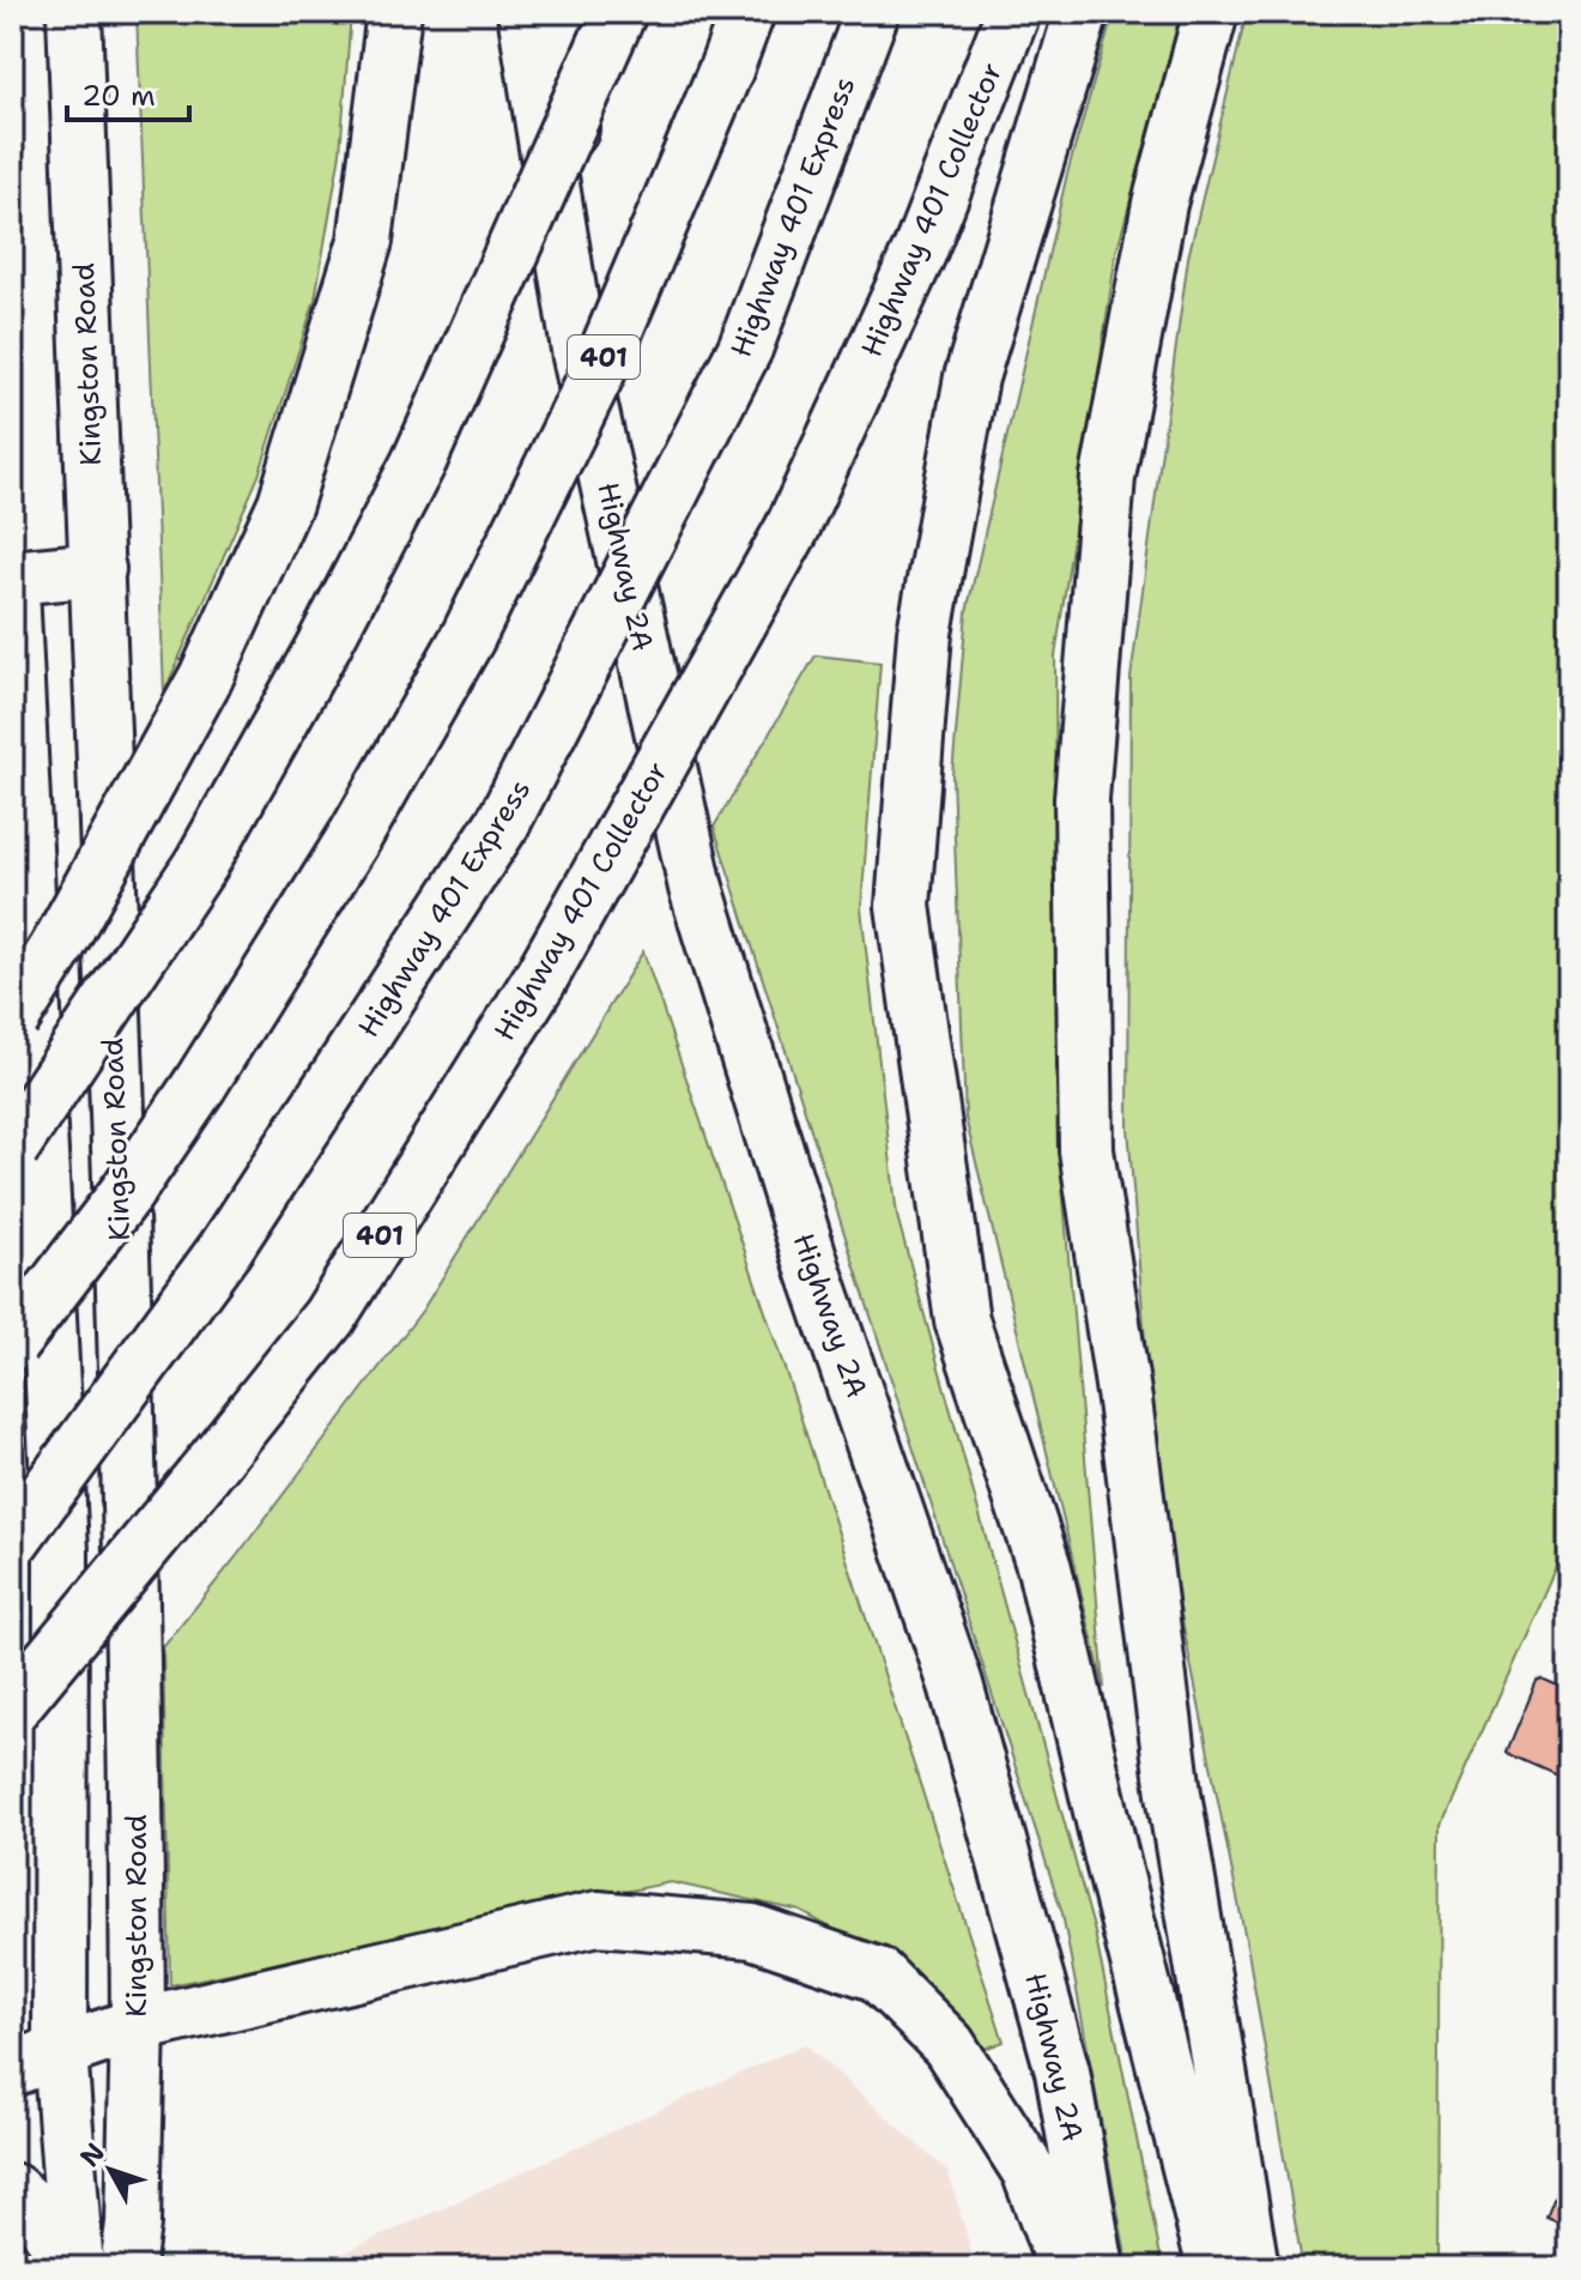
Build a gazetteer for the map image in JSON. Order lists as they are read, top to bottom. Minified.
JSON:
{"streets":{"main road":["Highway 401 Collector","Highway 401 Express","401","Kingston Road","Highway 2A"]},"scale_bar":"20 m","north":"top left"}
